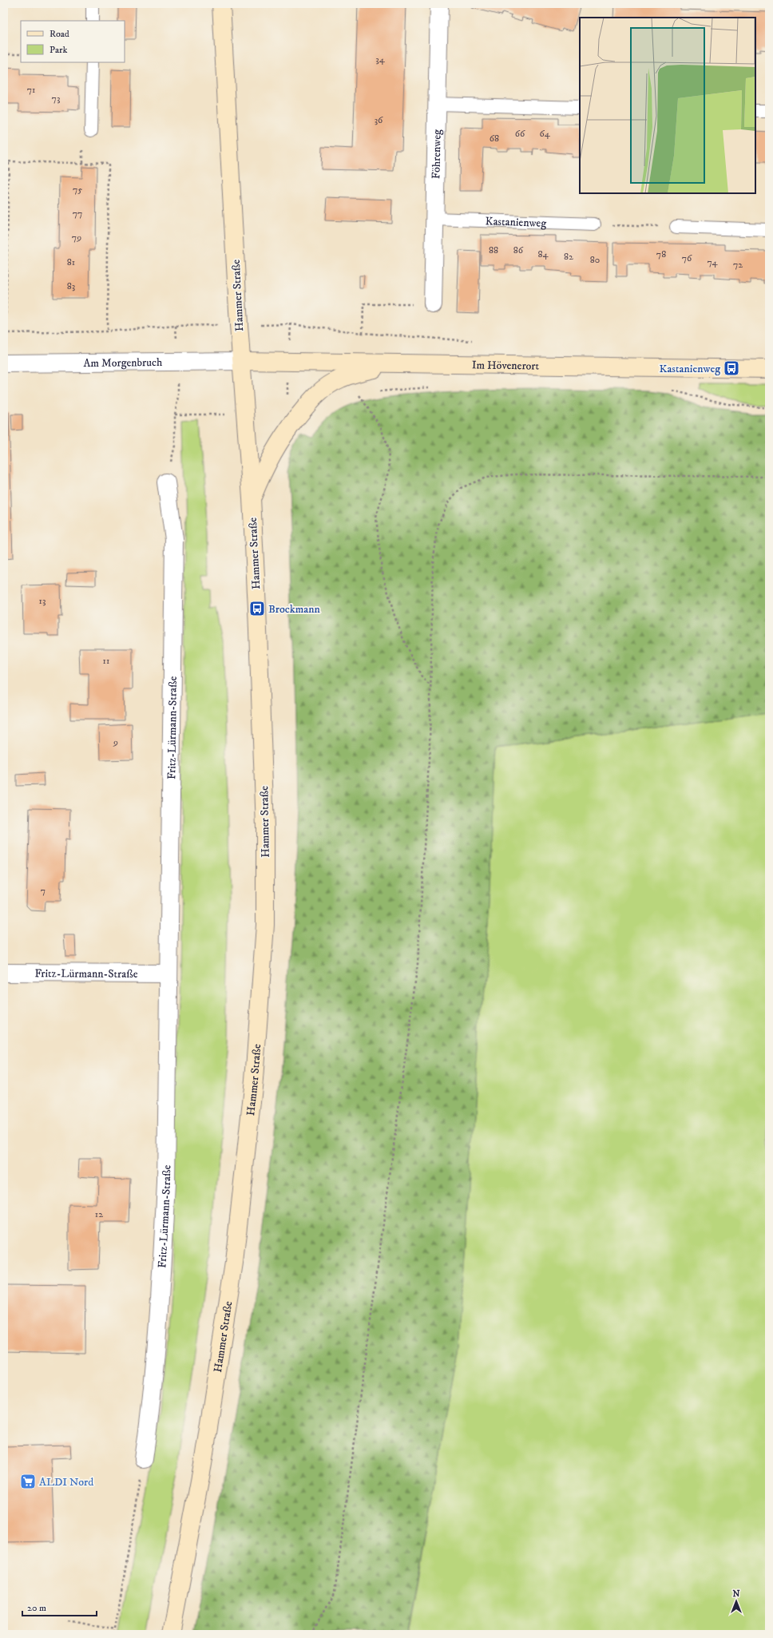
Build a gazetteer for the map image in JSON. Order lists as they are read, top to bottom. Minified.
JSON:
{"streets":{"main road":["Hammer Straße","Im Hövenerort"],"street":["Föhrenweg","Am Morgenbruch","Fritz-Lürmann-Straße"],"lane":["Kastanienweg"]},"crossings":[["Föhrenweg","Kastanienweg"],["Hammer Straße","Am Morgenbruch"],["Hammer Straße","Im Hövenerort"],["Am Morgenbruch","Im Hövenerort"]],"places":{"bus stop":["Kastanienweg","Brockmann"],"supermarket":["ALDI Nord"]},"house_numbers":["34","71","73","36","66","64","68","75","77","79","88","86","84","78","82","76","80","81","74","72","83","13","11","9","7","12"],"legend":["Road","Park"],"scale_bar":"20 m","north":"top"}
